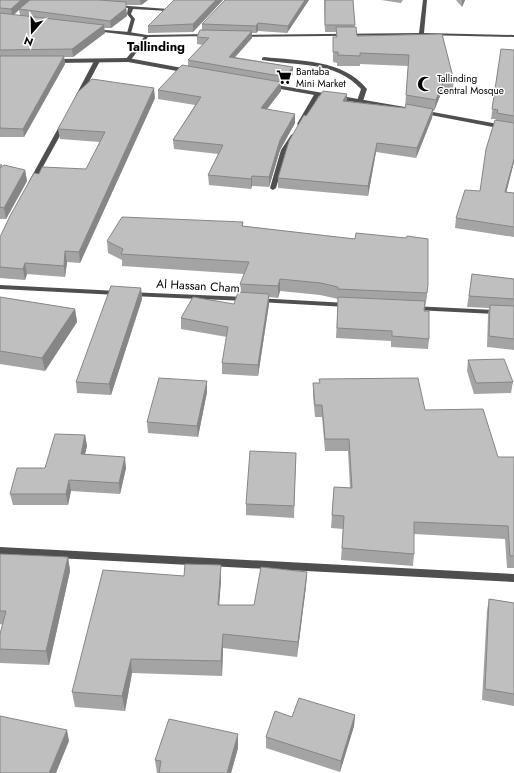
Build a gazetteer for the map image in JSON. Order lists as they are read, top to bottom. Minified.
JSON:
{"streets":{"street":["Al Hassan Cham"]},"districts":["Tallinding"],"places":{"supermarket":["Bantaba Mini Market"],"mosque":["Tallinding Central Mosque"]},"north":"bottom"}
